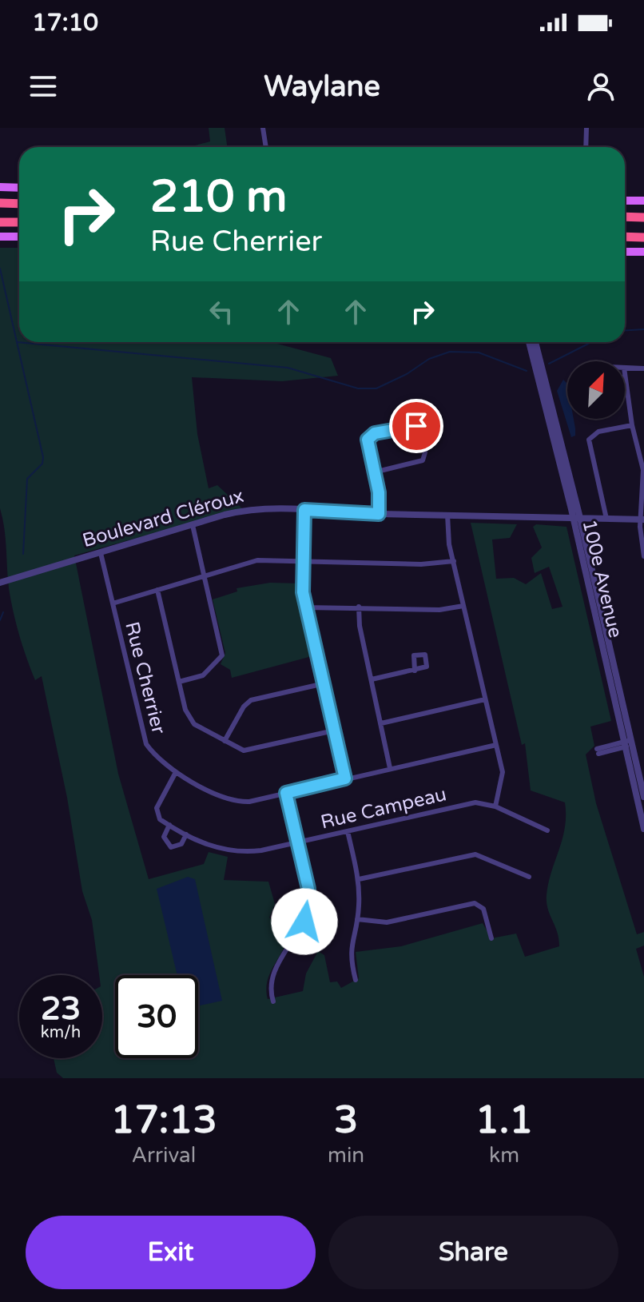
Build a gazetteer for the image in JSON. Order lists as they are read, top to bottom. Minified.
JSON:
{"streets":{"street":["Boulevard Cléroux","100e Avenue","Rue Cherrier","Rue Campeau"]},"crossings":[["Boulevard Cléroux","100e Avenue"],["Boulevard Cléroux","Rue Cherrier"]],"north":"top right","page":{"status":"17:10","header":"Waylane","turn":["210 m","Rue Cherrier"],"speed":"23 km/h","limit":"30","eta":["17:13","Arrival","3","min","1.1","km"],"buttons":["Exit","Share"]}}
